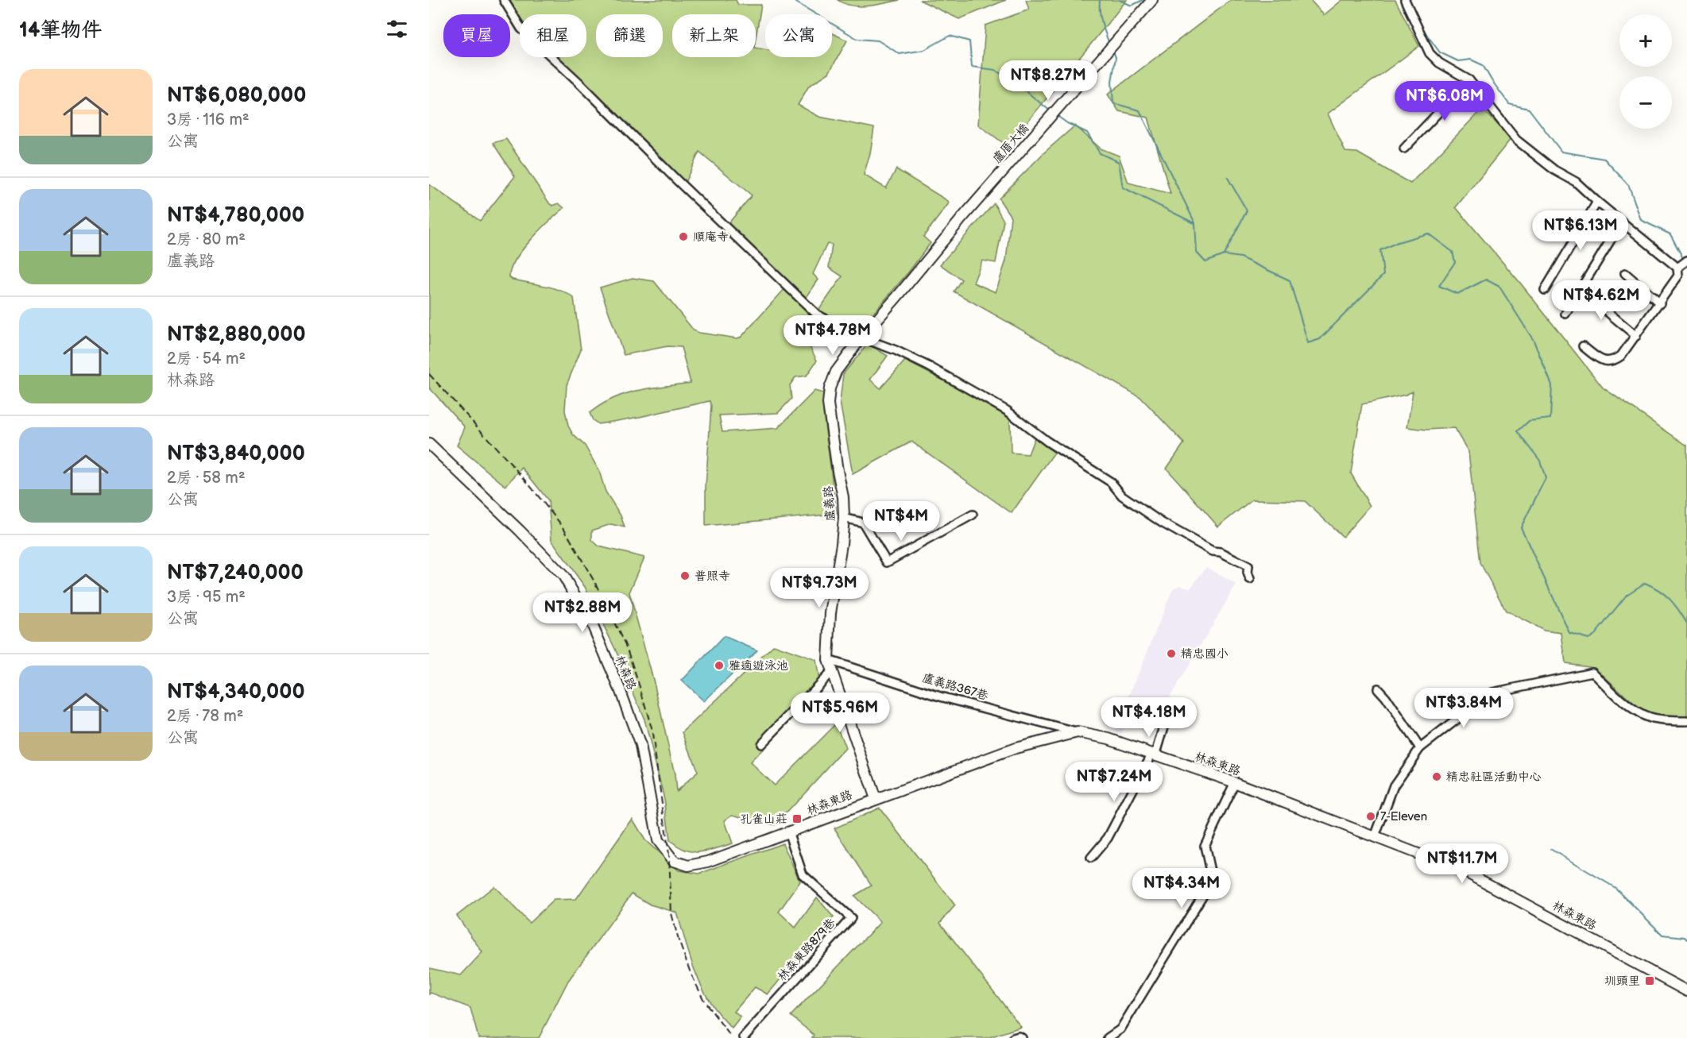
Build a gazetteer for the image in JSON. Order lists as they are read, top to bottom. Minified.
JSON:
{"streets":{"main road":["盧厝大橋","盧義路","林森路","林森東路"],"street":["盧義路367巷","林森東路879巷"]},"crossings":[["盧厝大橋","盧義路"],["盧義路","盧義路367巷"],["盧義路","林森東路"],["林森路","林森東路"],["盧義路367巷","林森東路"],["林森東路","林森東路879巷"]],"places":{"other":["順庵寺","普照寺","精忠國小","雅適遊泳池","精忠社區活動中心","7-Eleven"],"transit":["孔雀山莊","圳頭里"]},"page":{"heading":"14筆物件","map_buttons":["+","−"],"chip":["買屋","租屋","篩選","新上架","公寓"],"list":[{"name":"NT$6,080,000","note":"3房 · 116 m² · 公寓"},{"name":"NT$4,780,000","note":"2房 · 80 m² · 盧義路"},{"name":"NT$2,880,000","note":"2房 · 54 m² · 林森路"},{"name":"NT$3,840,000","note":"2房 · 58 m² · 公寓"},{"name":"NT$7,240,000","note":"3房 · 95 m² · 公寓"},{"name":"NT$4,340,000","note":"2房 · 78 m² · 公寓"}],"price":["NT$8.27M","NT$6.08M","NT$6.13M","NT$4.62M","NT$4.78M","NT$4M","NT$9.73M","NT$2.88M","NT$3.84M","NT$5.96M","NT$4.18M","NT$7.24M","NT$11.7M","NT$4.34M"]}}
